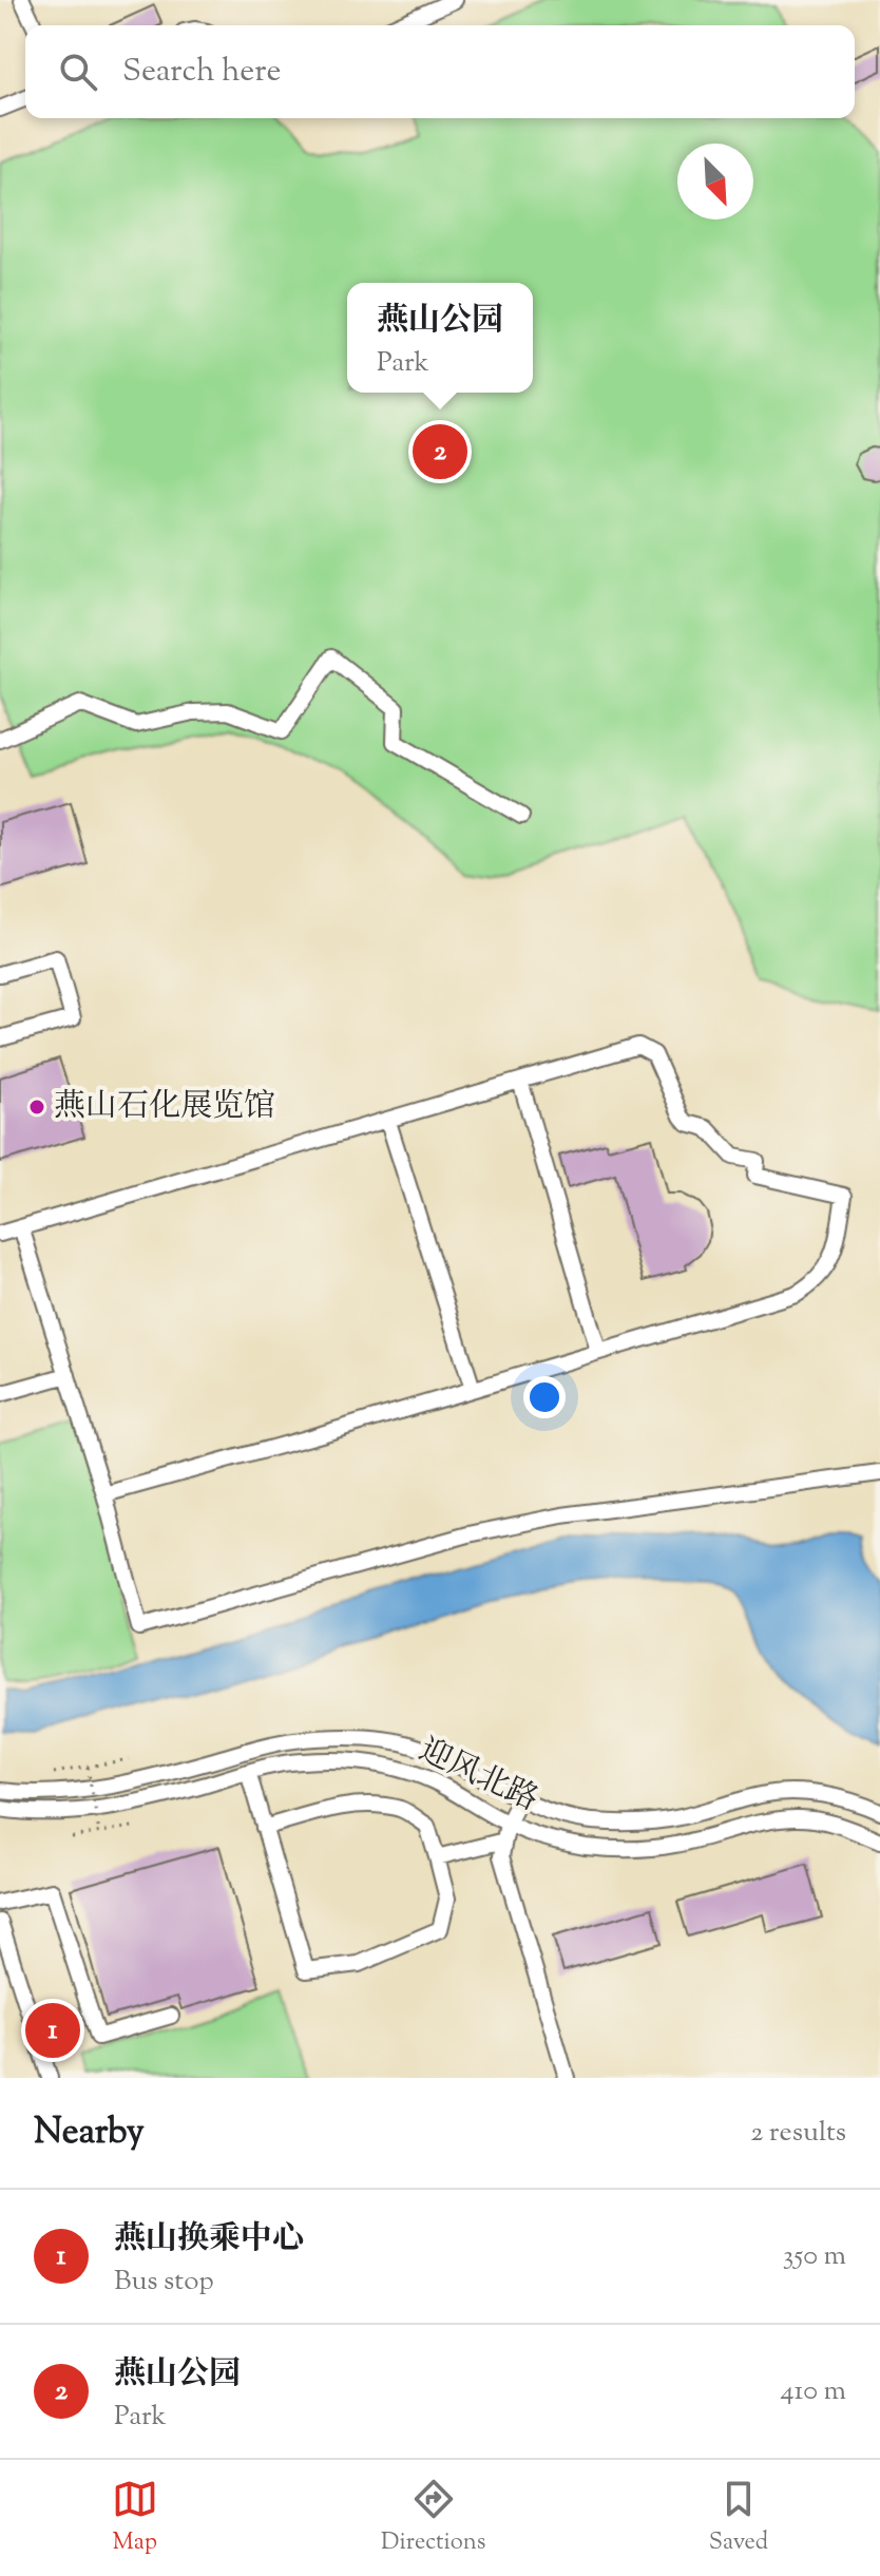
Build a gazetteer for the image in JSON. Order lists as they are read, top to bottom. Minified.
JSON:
{"streets":{"street":["迎风北路"]},"places":["燕山石化展览馆"],"north":"bottom right","page":{"search":"Search here","popup":["燕山公园","Park"],"pins":["2","1"],"heading":["Nearby","2 results"],"list":[{"mark":"1","name":"燕山换乘中心","note":"Bus stop","value":"350 m"},{"mark":"2","name":"燕山公园","note":"Park","value":"410 m"}],"nav":["Map","Directions","Saved"]}}
